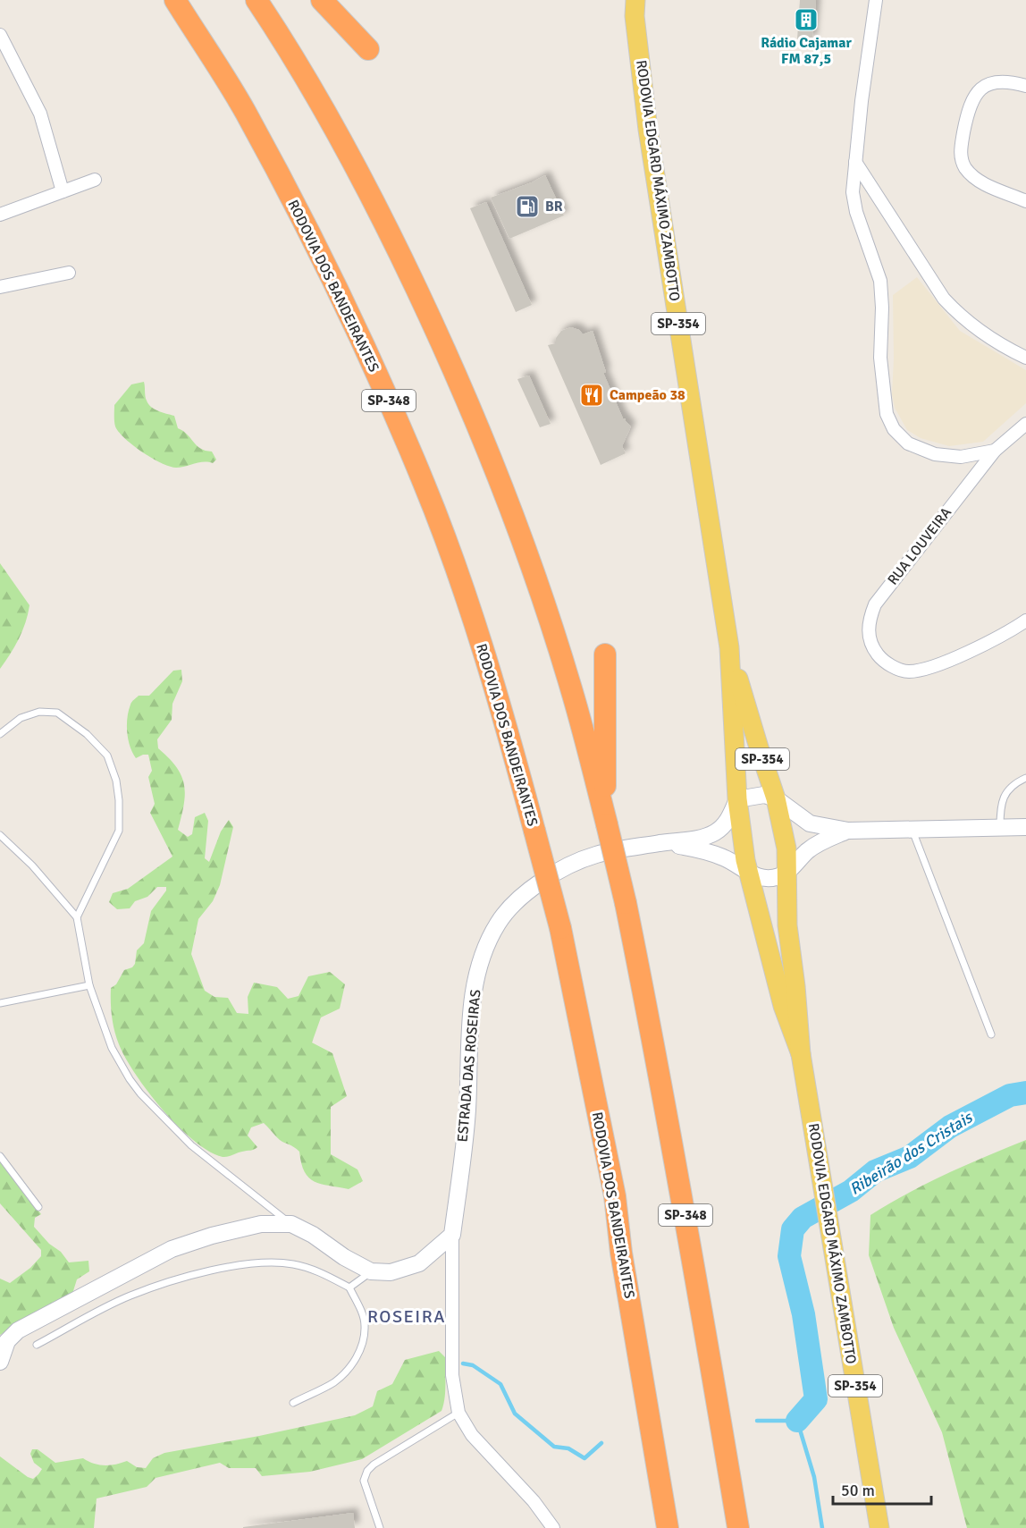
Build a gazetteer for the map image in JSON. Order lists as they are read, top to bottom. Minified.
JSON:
{"streets":{"highway":["RODOVIA DOS BANDEIRANTES","SP-348"],"main road":["RODOVIA EDGARD MÁXIMO ZAMBOTTO","SP-354"],"street":["RUA LOUVEIRA","ESTRADA DAS ROSEIRAS"]},"crossings":[["RODOVIA EDGARD MÁXIMO ZAMBOTTO","ESTRADA DAS ROSEIRAS"]],"districts":["ROSEIRA"],"water":["Ribeirão dos Cristais"],"places":{"building":["Rádio Cajamar FM 87,5"],"fuel station":["BR"],"restaurant":["Campeão 38"]},"scale_bar":"50 m"}
